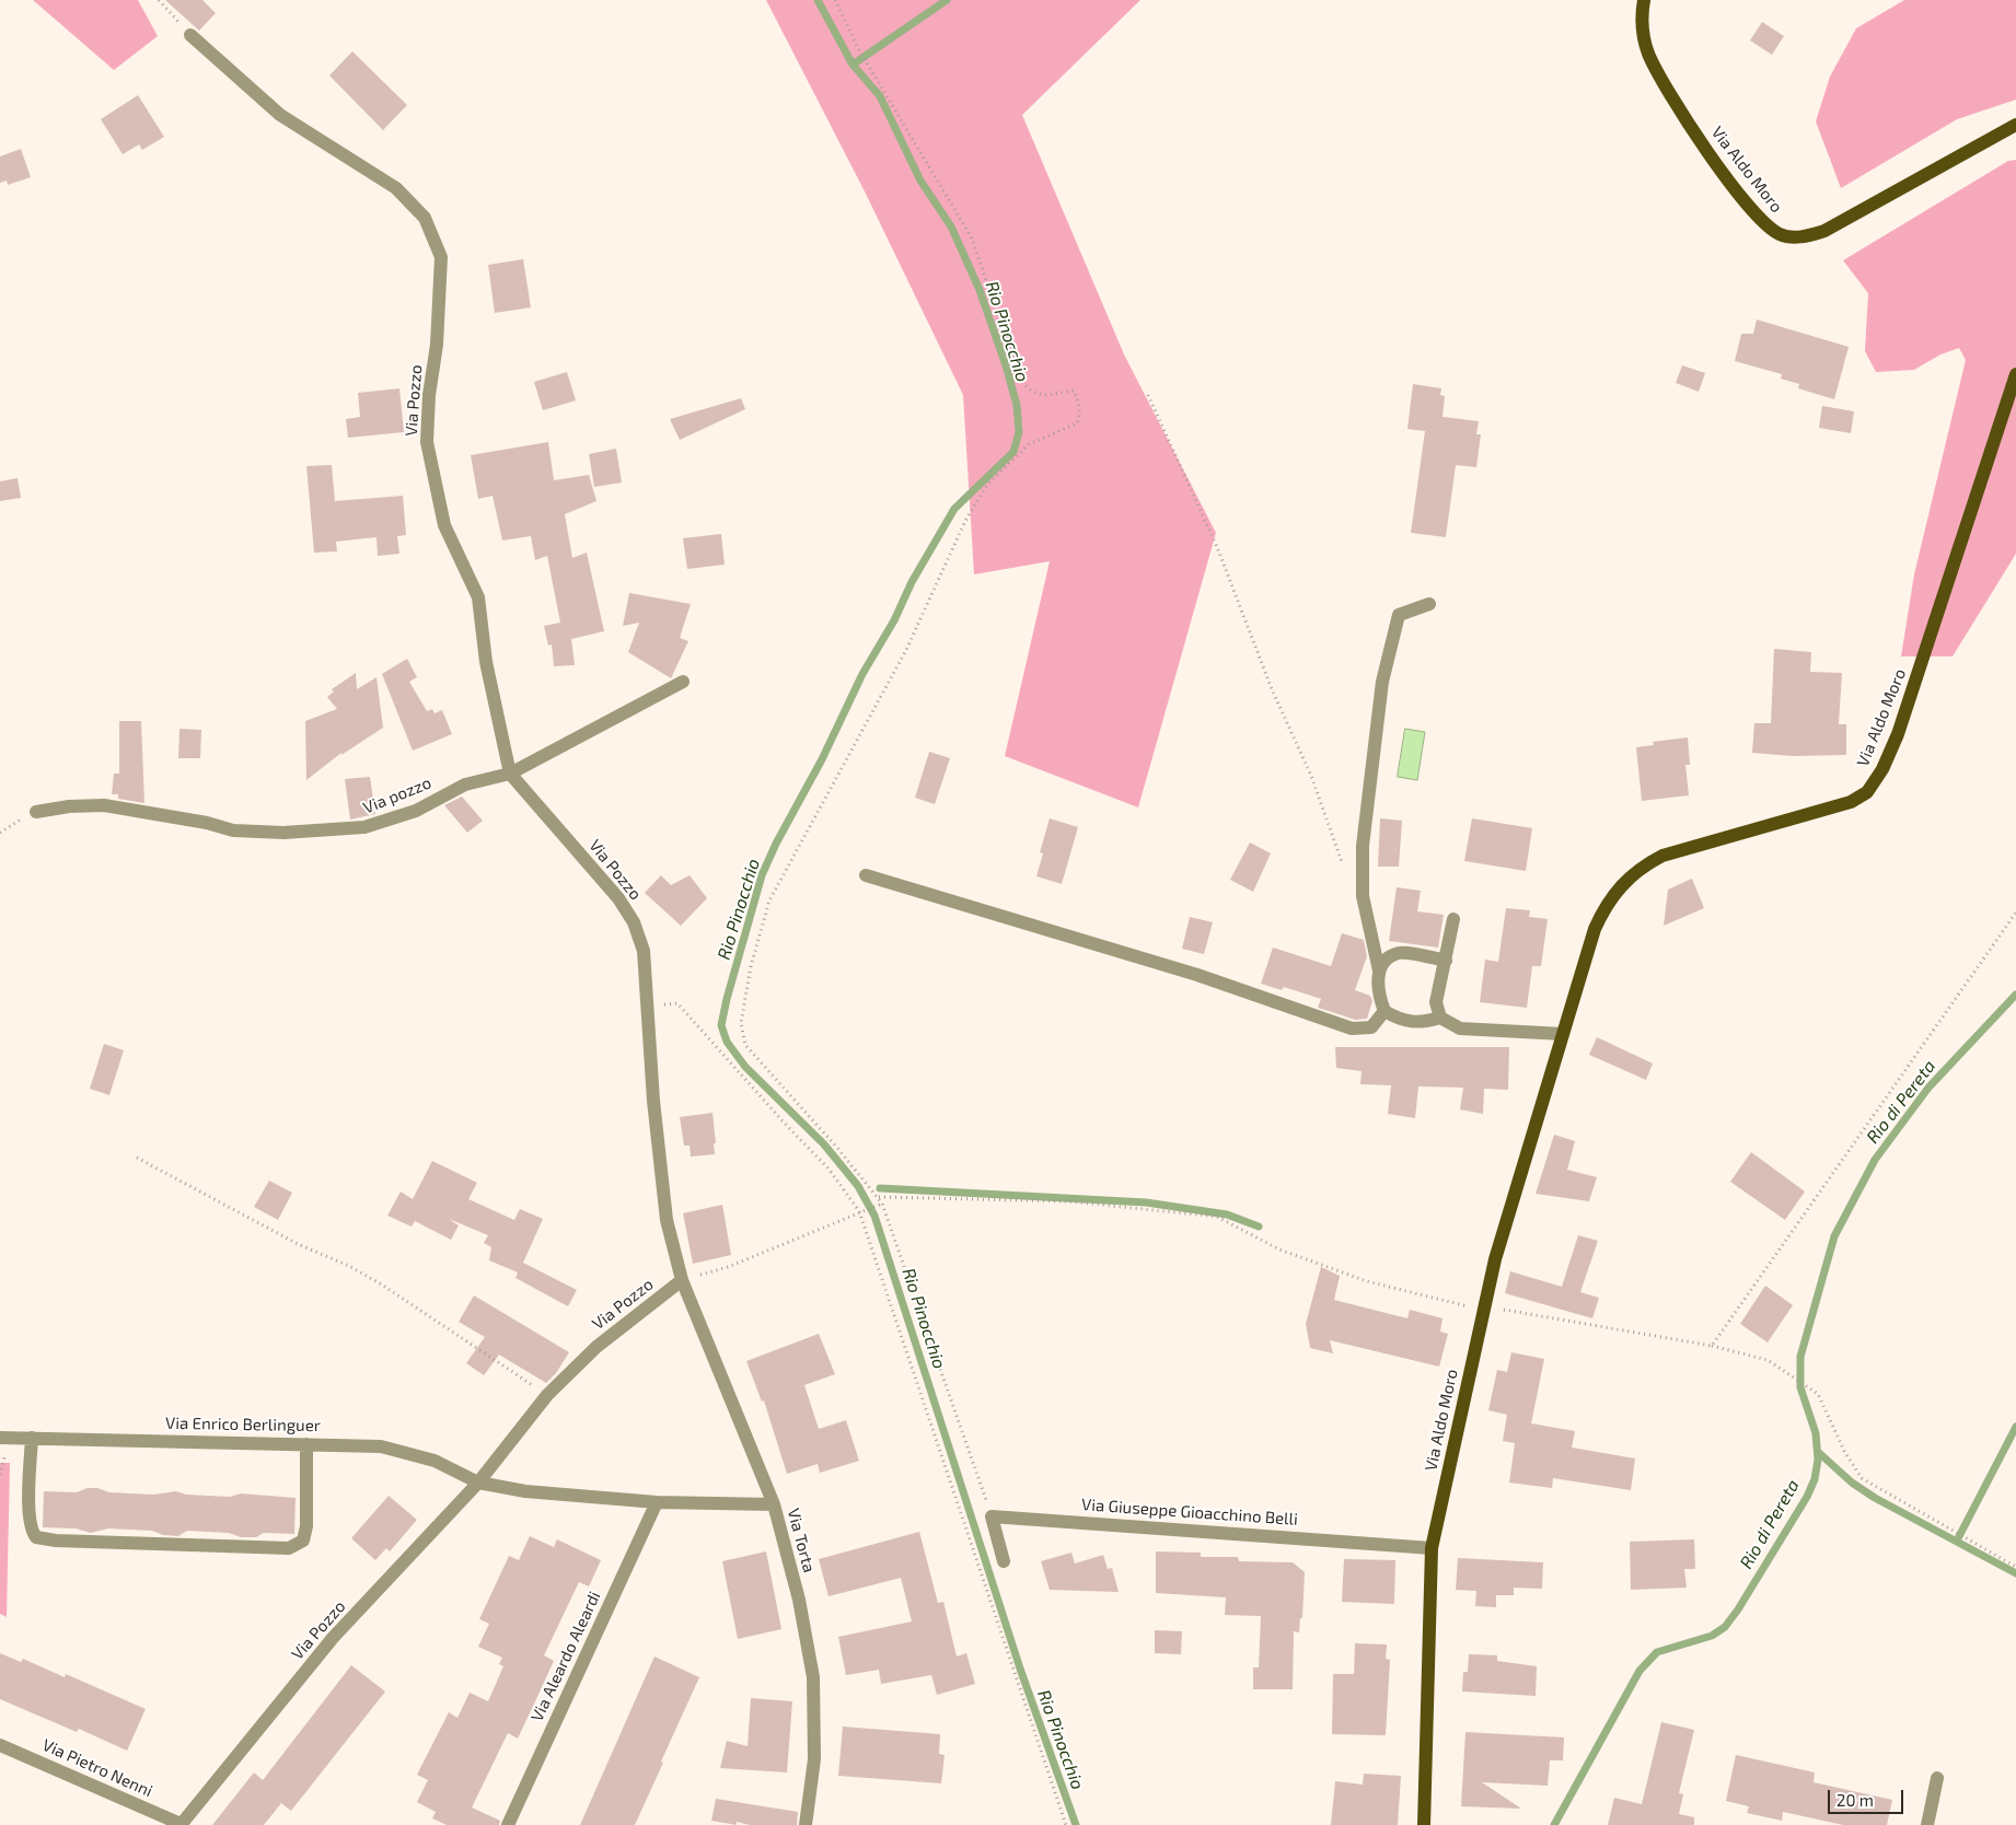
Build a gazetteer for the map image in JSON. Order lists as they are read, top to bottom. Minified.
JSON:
{"streets":{"main road":["Via Aldo Moro"],"street":["Via Pozzo","Via pozzo","Via Enrico Berlinguer","Via Giuseppe Gioacchino Belli","Via Torta","Via Aleardo Aleardi","Via Pietro Nenni"]},"crossings":[["Via Aldo Moro","Via Giuseppe Gioacchino Belli"],["Via Pozzo","Via pozzo"],["Via Pozzo","Via Enrico Berlinguer"],["Via Pozzo","Via Torta"],["Via Pozzo","Via Pietro Nenni"]],"water":["Rio Pinocchio","Rio di Pereta"],"scale_bar":"20 m"}
